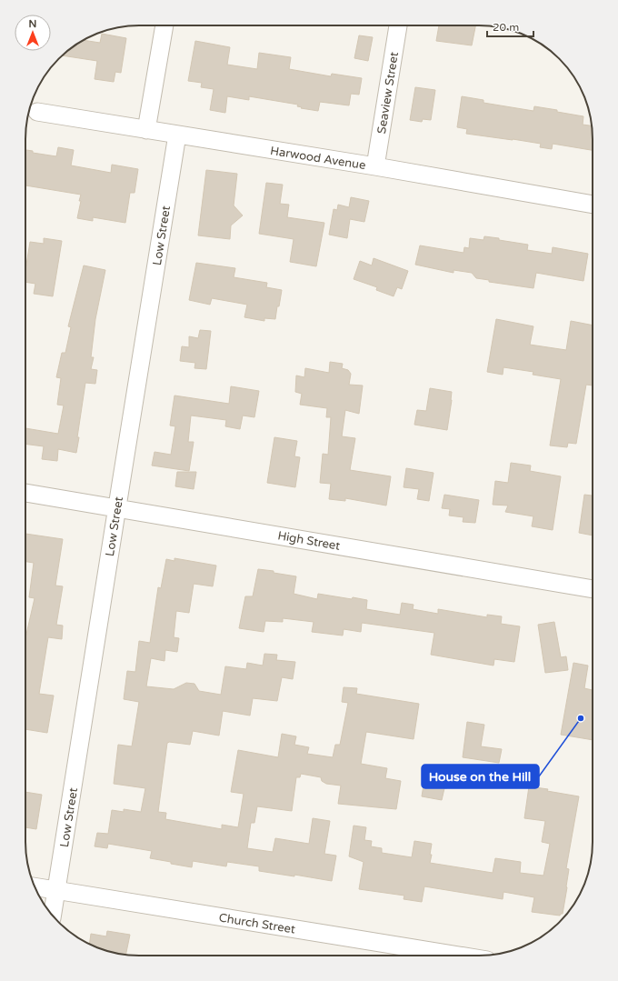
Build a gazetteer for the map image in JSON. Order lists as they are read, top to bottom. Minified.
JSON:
{"streets":{"street":["Seaview Street","Harwood Avenue","Low Street","High Street","Church Street"]},"crossings":[["Seaview Street","Harwood Avenue"],["Harwood Avenue","Low Street"],["Low Street","High Street"],["Low Street","Church Street"]],"places":["House on the Hill"],"scale_bar":"20 m","north":"top"}
